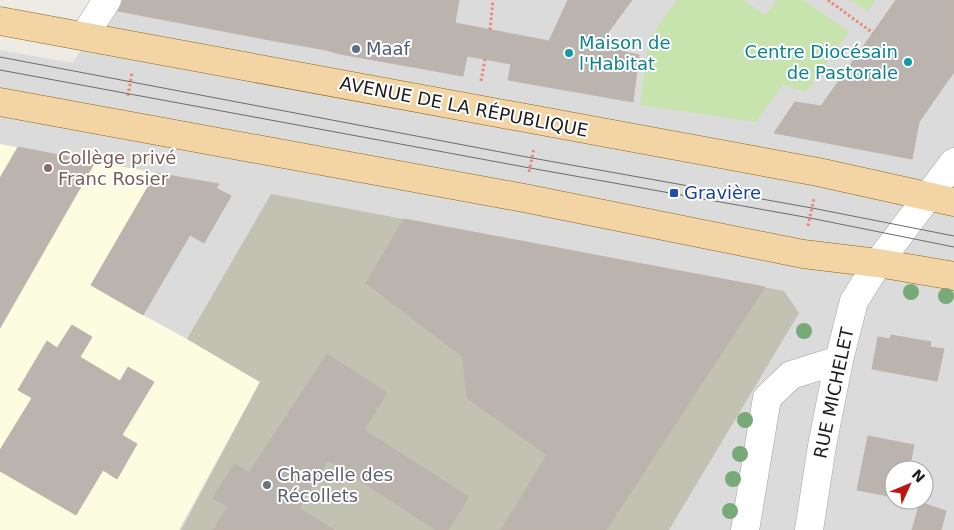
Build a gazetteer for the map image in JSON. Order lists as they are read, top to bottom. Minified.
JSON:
{"streets":{"main road":["AVENUE DE LA RÉPUBLIQUE"],"street":["RUE MICHELET"]},"places":{"other":["Maaf","Maison de l'Habitat","Centre Diocésain de Pastorale","Collège privé Franc Rosier","Chapelle des Récollets"],"transit":["Gravière"]},"north":"top right"}
